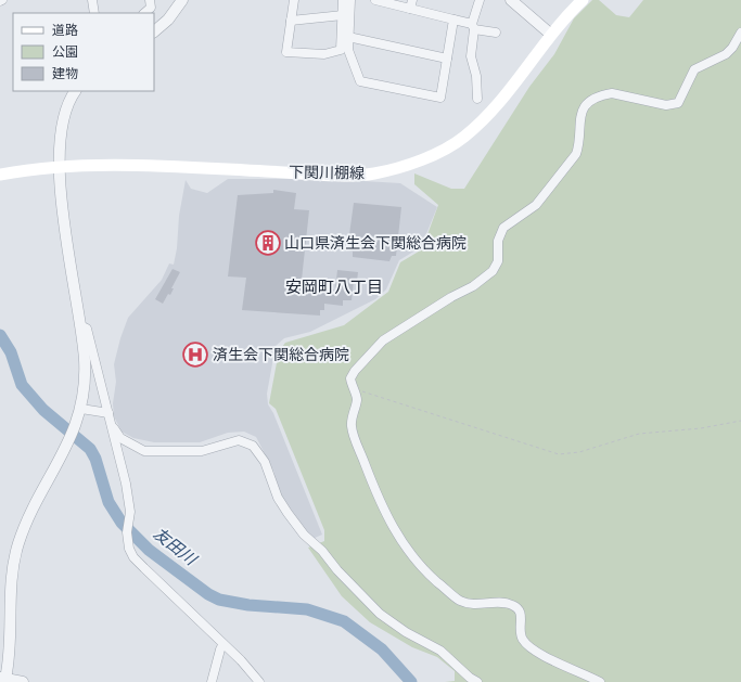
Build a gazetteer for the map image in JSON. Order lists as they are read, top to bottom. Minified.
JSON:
{"streets":{"main road":["下関川棚線"]},"districts":["安岡町八丁目"],"water":["友田川"],"places":{"building":["山口県済生会下関総合病院"],"hospital":["済生会下関総合病院"]},"legend":["道路","公園","建物"]}
